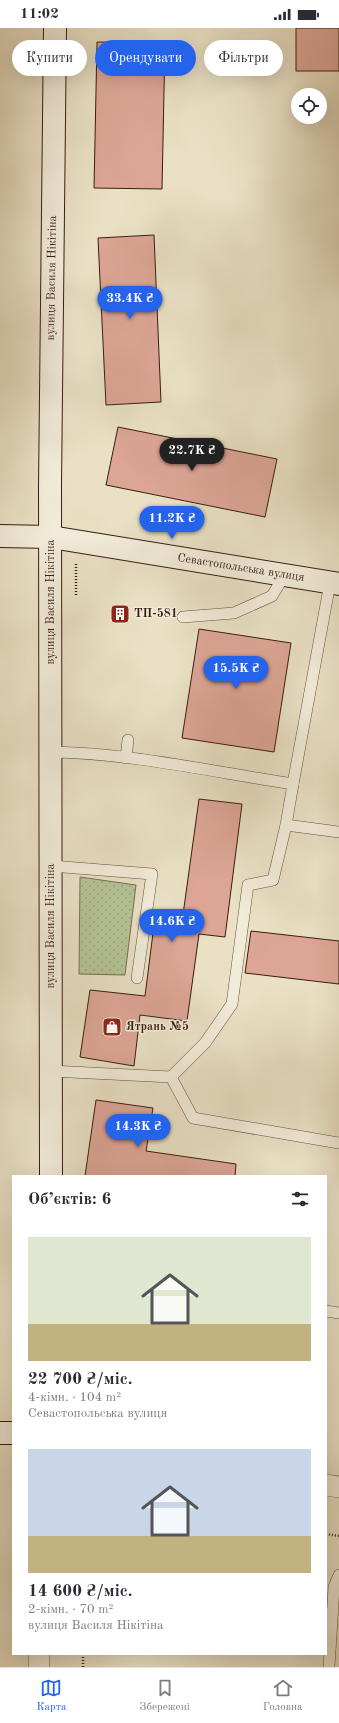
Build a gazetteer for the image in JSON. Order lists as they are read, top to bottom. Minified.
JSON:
{"streets":{"street":["вулиця Василя Нікітіна","Севастопольська вулиця"]},"crossings":[["вулиця Василя Нікітіна","Севастопольська вулиця"]],"places":{"building":["ТП-581"],"shop":["Ятрань №5"]},"page":{"status":"11:02","chip":["Купити","Орендувати","Фільтри"],"price":["33.4K ₴","22.7K ₴","11.2K ₴","15.5K ₴","14.6K ₴","14.3K ₴"],"heading":"Об’єктів: 6","list":[{"name":"22 700 ₴/міс.","note":"4-кімн. · 104 m² · Севастопольська вулиця"},{"name":"14 600 ₴/міс.","note":"2-кімн. · 70 m² · вулиця Василя Нікітіна"}],"tabs":["Карта","Збережені","Головна"]}}
